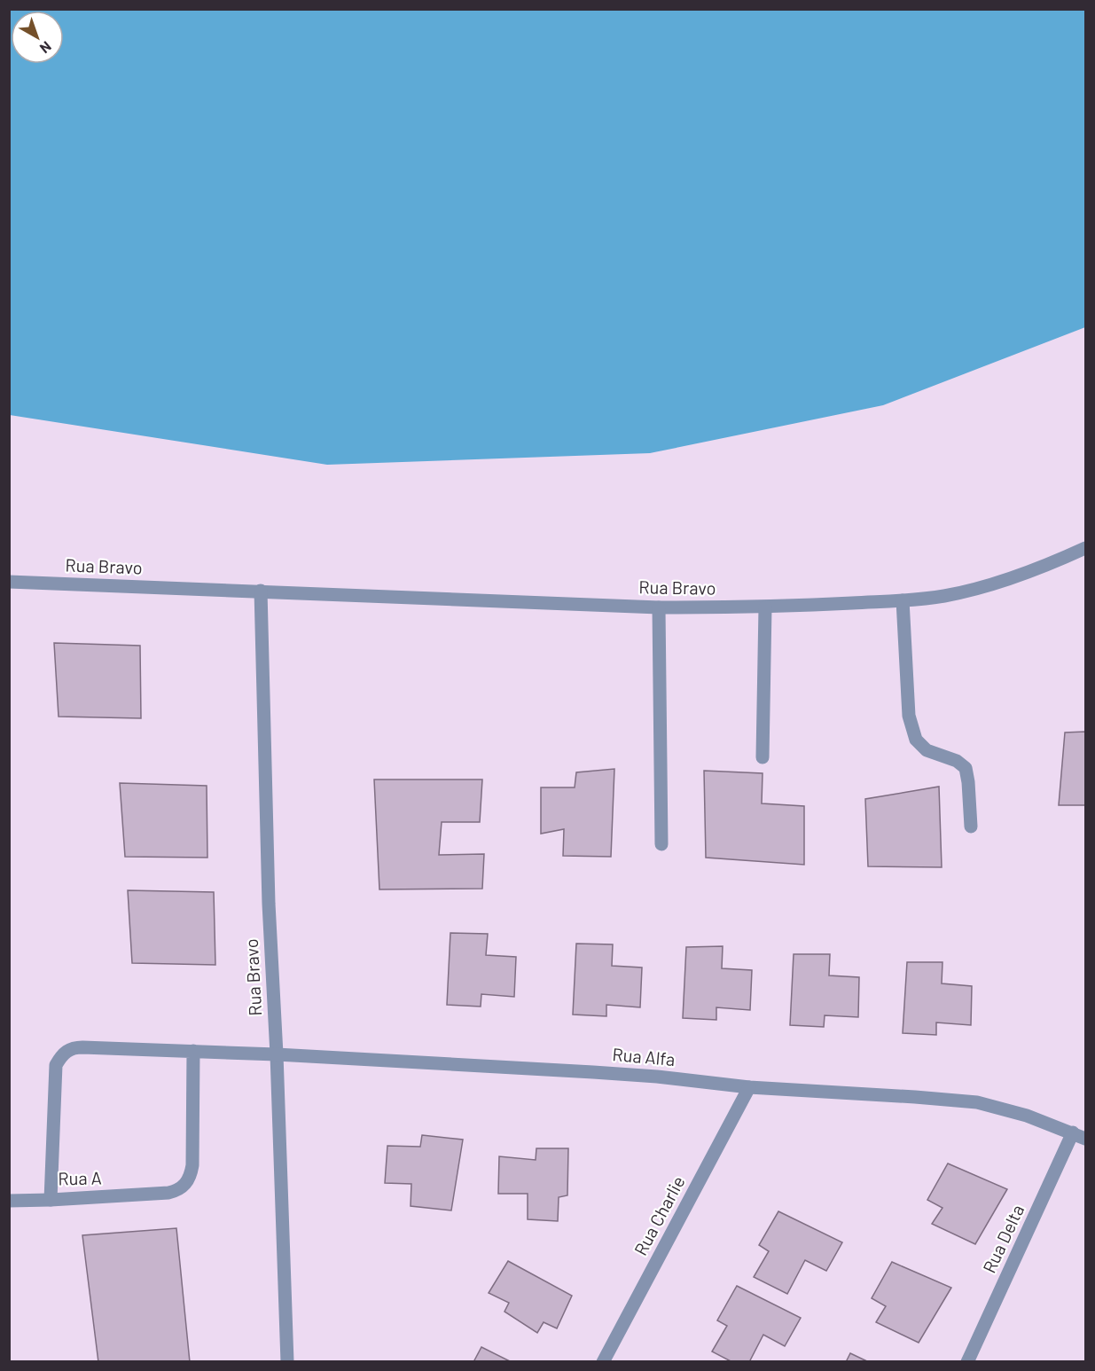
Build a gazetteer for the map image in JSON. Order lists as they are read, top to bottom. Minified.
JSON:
{"streets":{"street":["Rua Bravo","Rua Alfa","Rua A","Rua Charlie","Rua Delta"]},"crossings":[["Rua Bravo","Rua Alfa"],["Rua Alfa","Rua A"],["Rua Alfa","Rua Charlie"],["Rua Alfa","Rua Delta"]],"north":"bottom right"}
